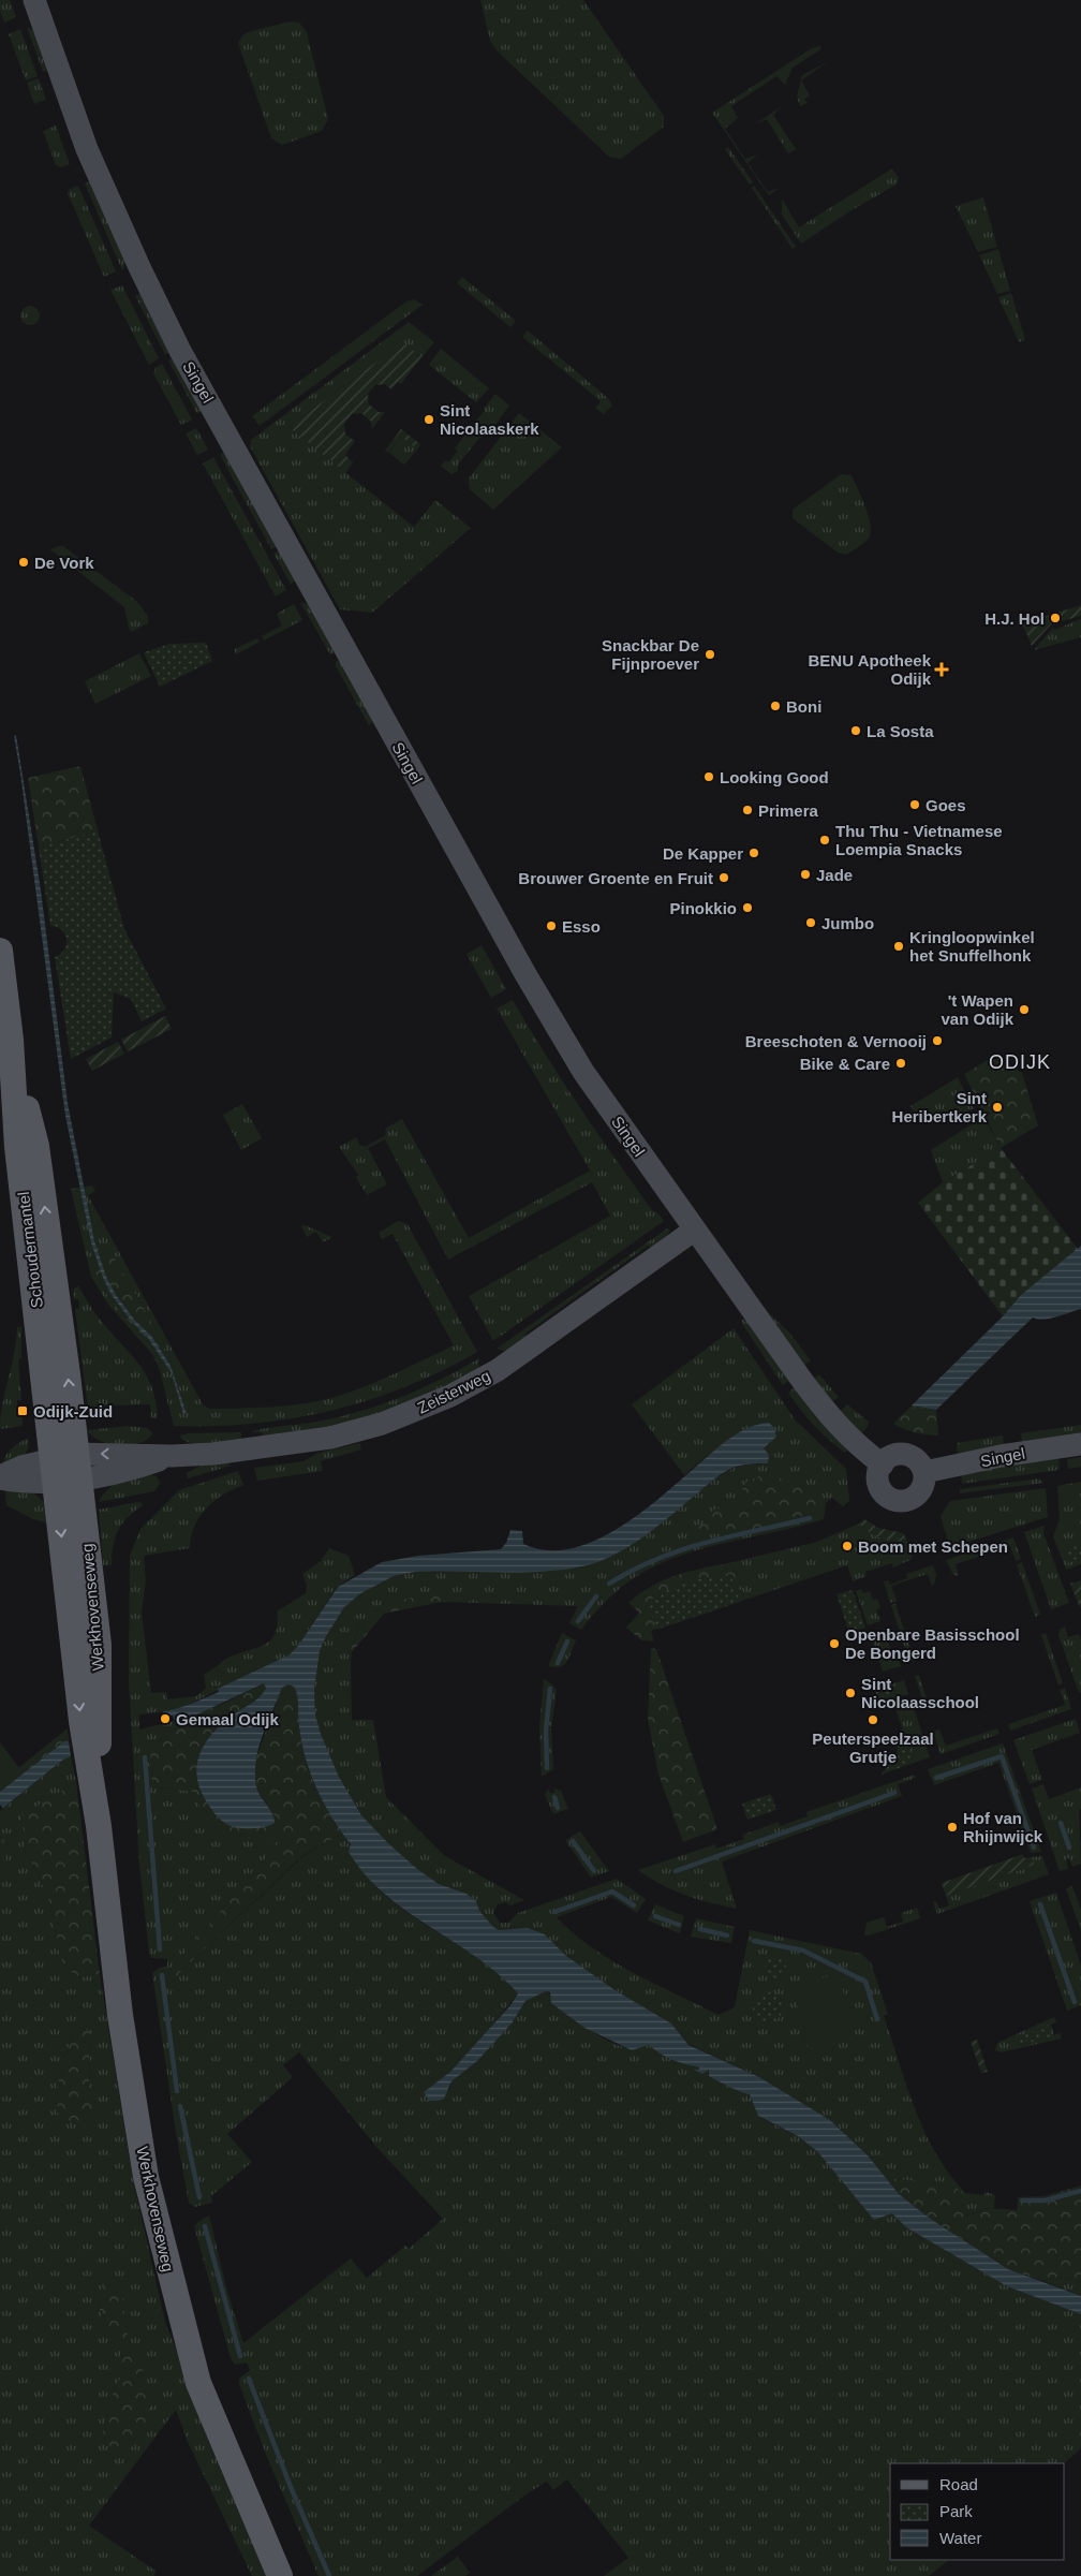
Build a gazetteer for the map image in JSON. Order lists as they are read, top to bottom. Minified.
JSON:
{"streets":{"main road":["Schoudermantel","Werkhovenseweg"],"street":["Singel","Zeisterweg"]},"crossings":[["Singel","Zeisterweg"],["Schoudermantel","Zeisterweg"],["Schoudermantel","Werkhovenseweg"],["Zeisterweg","Werkhovenseweg"]],"districts":["ODIJK"],"places":{"other":["Sint Nicolaaskerk","De Vork","H.J. Hol","Snackbar De Fijnproever","Boni","La Sosta","Looking Good","Goes","Primera","Thu Thu - Vietnamese Loempia Snacks","De Kapper","Jade","Brouwer Groente en Fruit","Pinokkio","Jumbo","Esso","Kringloopwinkel het Snuffelhonk","'t Wapen van Odijk","Breeschoten & Vernooij","Bike & Care","Sint Heribertkerk","Boom met Schepen","Openbare Basisschool De Bongerd","Sint Nicolaasschool","Gemaal Odijk","Peuterspeelzaal Grutje","Hof van Rhijnwijck"],"health":["BENU Apotheek Odijk"],"transit":["Odijk-Zuid"]},"legend":["Road","Park","Water"]}
